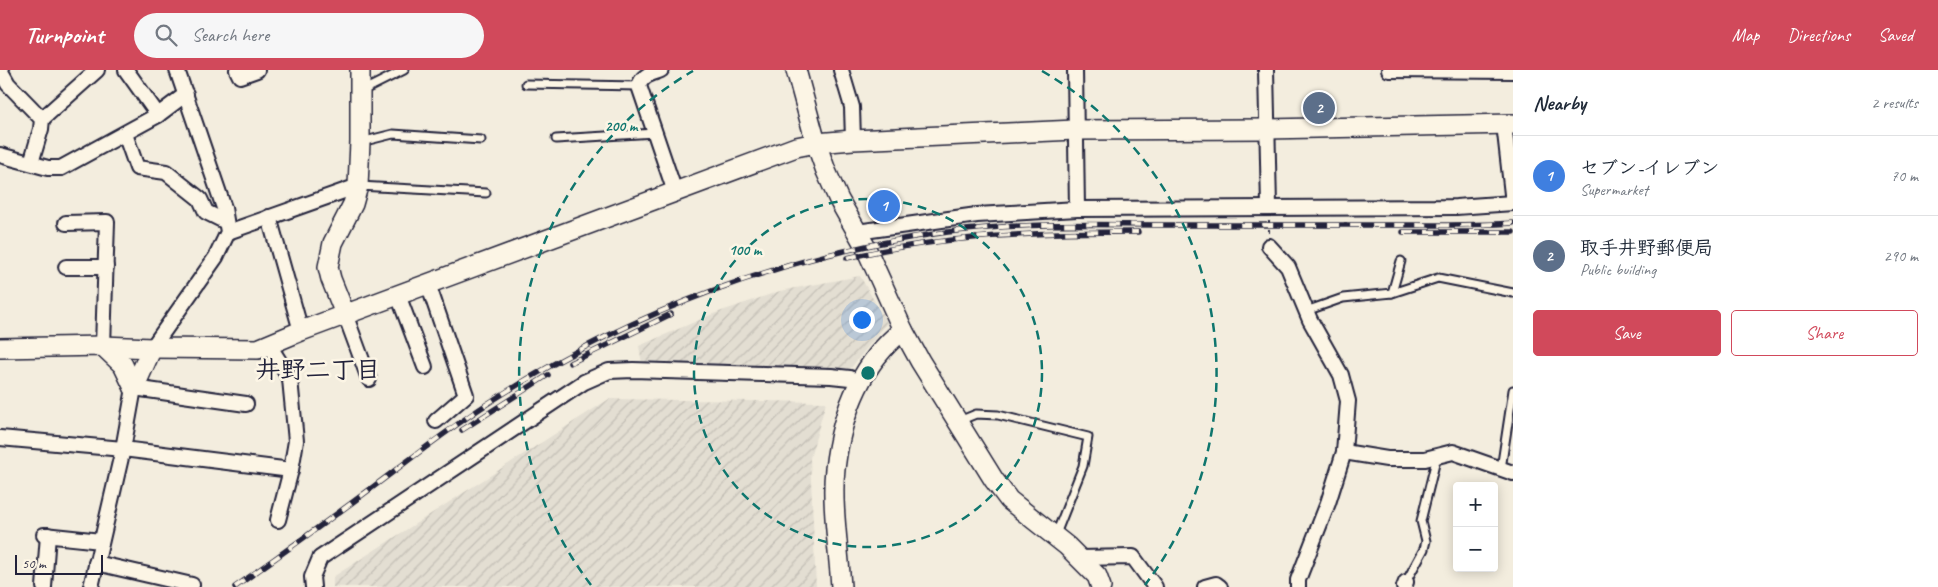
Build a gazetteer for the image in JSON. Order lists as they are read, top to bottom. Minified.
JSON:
{"districts":["井野二丁目"],"scale_bar":"50 m","page":{"header":"Turnpoint","search":"Search here","nav":["Map","Directions","Saved"],"heading":["Nearby","2 results"],"pins":["2","1"],"list":[{"mark":"1","name":"セブン-イレブン","note":"Supermarket","value":"70 m"},{"mark":"2","name":"取手井野郵便局","note":"Public building","value":"290 m"}],"buttons":["Save","Share"],"map_buttons":["+","−"],"scale":"50 m"},"rings":["200 m","100 m"]}
